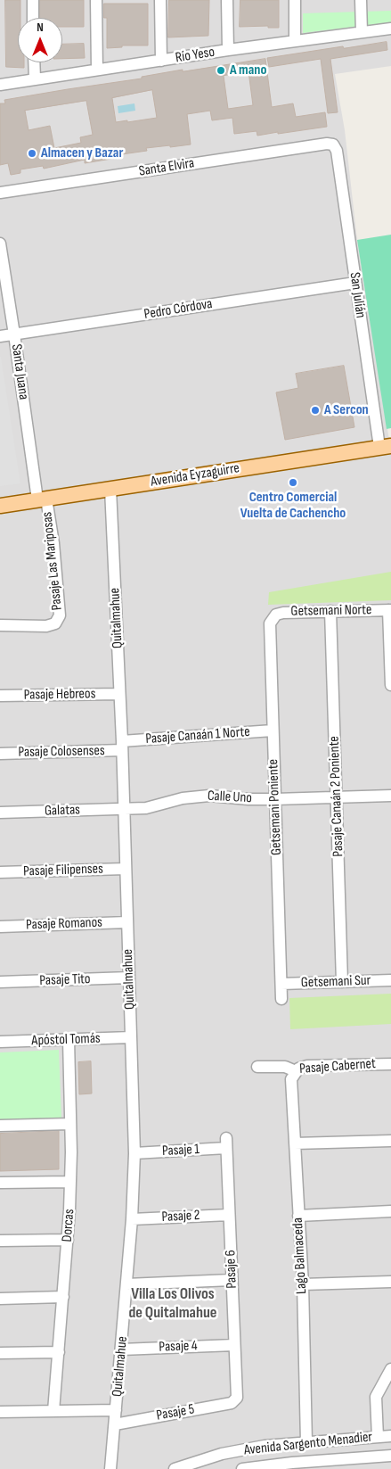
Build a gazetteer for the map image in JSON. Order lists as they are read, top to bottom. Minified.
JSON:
{"streets":{"main road":["Avenida Eyzaguirre"],"street":["Río Yeso","Santa Elvira","San Julián","Pedro Córdova","Santa Juana","Pasaje Las Mariposas","Getsemani Norte","Quitalmahue","Pasaje Hebreos","Pasaje Canaán 1 Norte","Pasaje Colosenses","Pasaje Canaán 2 Poniente","Calle Uno","Getsemani Poniente","Galatas","Pasaje Filipenses","Pasaje Romanos","Pasaje Tito","Getsemani Sur","Apóstol Tomás","Pasaje Cabernet","Pasaje 1","Pasaje 2","Dorcas","Lago Balmaceda","Pasaje 6","Pasaje 4","Pasaje 5","Avenida Sargento Menadier"]},"crossings":[["Santa Elvira","San Julián"],["San Julián","Pedro Córdova"],["San Julián","Avenida Eyzaguirre"],["Pedro Córdova","Santa Juana"],["Santa Juana","Avenida Eyzaguirre"],["Santa Juana","Pasaje Las Mariposas"],["Avenida Eyzaguirre","Pasaje Las Mariposas"],["Avenida Eyzaguirre","Quitalmahue"],["Getsemani Norte","Pasaje Canaán 2 Poniente"],["Getsemani Norte","Getsemani Poniente"],["Quitalmahue","Pasaje Hebreos"],["Quitalmahue","Pasaje Canaán 1 Norte"],["Quitalmahue","Pasaje Colosenses"],["Quitalmahue","Calle Uno"],["Quitalmahue","Galatas"],["Quitalmahue","Pasaje Filipenses"],["Quitalmahue","Pasaje Romanos"],["Quitalmahue","Pasaje Tito"],["Quitalmahue","Apóstol Tomás"],["Quitalmahue","Pasaje 1"],["Quitalmahue","Pasaje 2"],["Quitalmahue","Pasaje 4"],["Quitalmahue","Pasaje 5"],["Pasaje Canaán 1 Norte","Pasaje Colosenses"],["Pasaje Canaán 1 Norte","Getsemani Poniente"],["Pasaje Canaán 2 Poniente","Calle Uno"],["Pasaje Canaán 2 Poniente","Getsemani Sur"],["Calle Uno","Getsemani Poniente"],["Calle Uno","Galatas"],["Getsemani Poniente","Getsemani Sur"],["Apóstol Tomás","Dorcas"],["Pasaje Cabernet","Lago Balmaceda"],["Pasaje 1","Pasaje 6"],["Pasaje 2","Pasaje 6"],["Lago Balmaceda","Avenida Sargento Menadier"],["Pasaje 6","Pasaje 4"],["Pasaje 6","Pasaje 5"]],"districts":["Villa Los Olivos de Quitalmahue"],"places":["A mano","Almacen y Bazar","A Sercon","Centro Comercial Vuelta de Cachencho"],"north":"top"}
